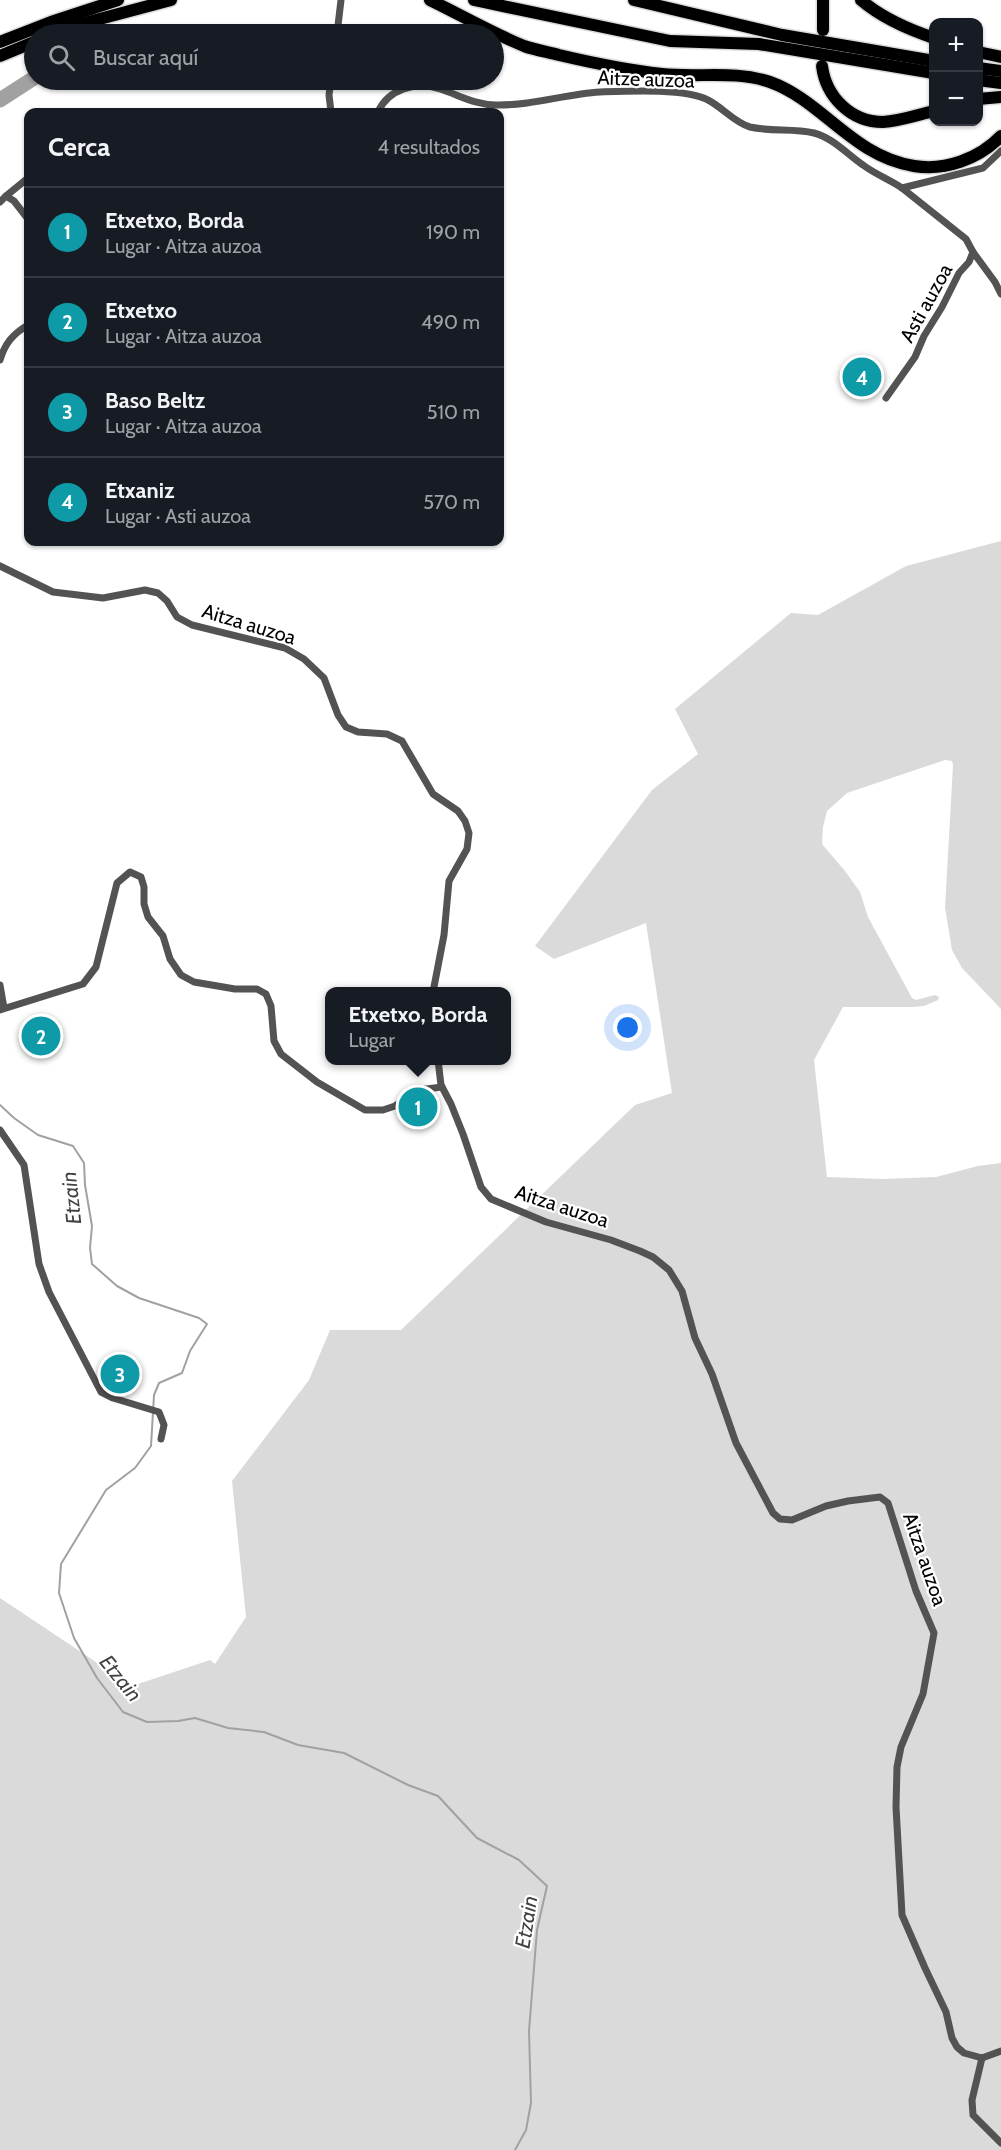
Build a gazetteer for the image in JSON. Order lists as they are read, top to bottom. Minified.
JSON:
{"streets":{"street":["Aitze auzoa","Asti auzoa","Aitza auzoa"]},"crossings":[["Aitze auzoa","Asti auzoa"]],"water":["Etzain"],"page":{"map_buttons":["+","−"],"search":"Buscar aquí","heading":["Cerca","4 resultados"],"list":[{"mark":"1","name":"Etxetxo, Borda","note":"Lugar · Aitza auzoa","value":"190 m"},{"mark":"2","name":"Etxetxo","note":"Lugar · Aitza auzoa","value":"490 m"},{"mark":"3","name":"Baso Beltz","note":"Lugar · Aitza auzoa","value":"510 m"},{"mark":"4","name":"Etxaniz","note":"Lugar · Asti auzoa","value":"570 m"}],"pins":["4","2","1","3"],"popup":["Etxetxo, Borda","Lugar"]}}
